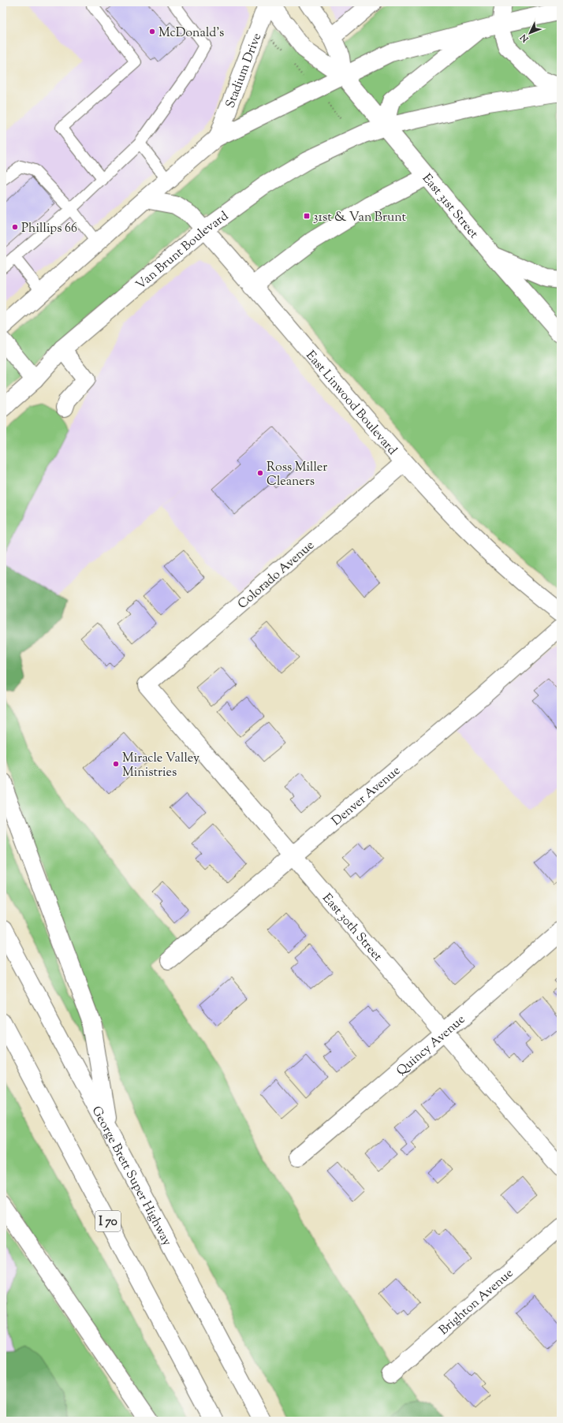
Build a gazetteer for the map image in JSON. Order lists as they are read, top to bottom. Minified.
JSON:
{"streets":{"main road":["Stadium Drive","East 31st Street","Van Brunt Boulevard","East Linwood Boulevard","Colorado Avenue","Denver Avenue","East 30th Street","Quincy Avenue","George Brett Super Highway","I 70","Brighton Avenue"]},"crossings":[["Stadium Drive","East 31st Street"],["East 31st Street","Van Brunt Boulevard"],["Van Brunt Boulevard","East Linwood Boulevard"],["East Linwood Boulevard","Colorado Avenue"],["Colorado Avenue","East 30th Street"],["Denver Avenue","East 30th Street"],["East 30th Street","Quincy Avenue"]],"places":{"other":["McDonald's","Phillips 66","Ross Miller Cleaners","Miracle Valley Ministries"],"transit":["31st & Van Brunt"]},"north":"bottom left"}
